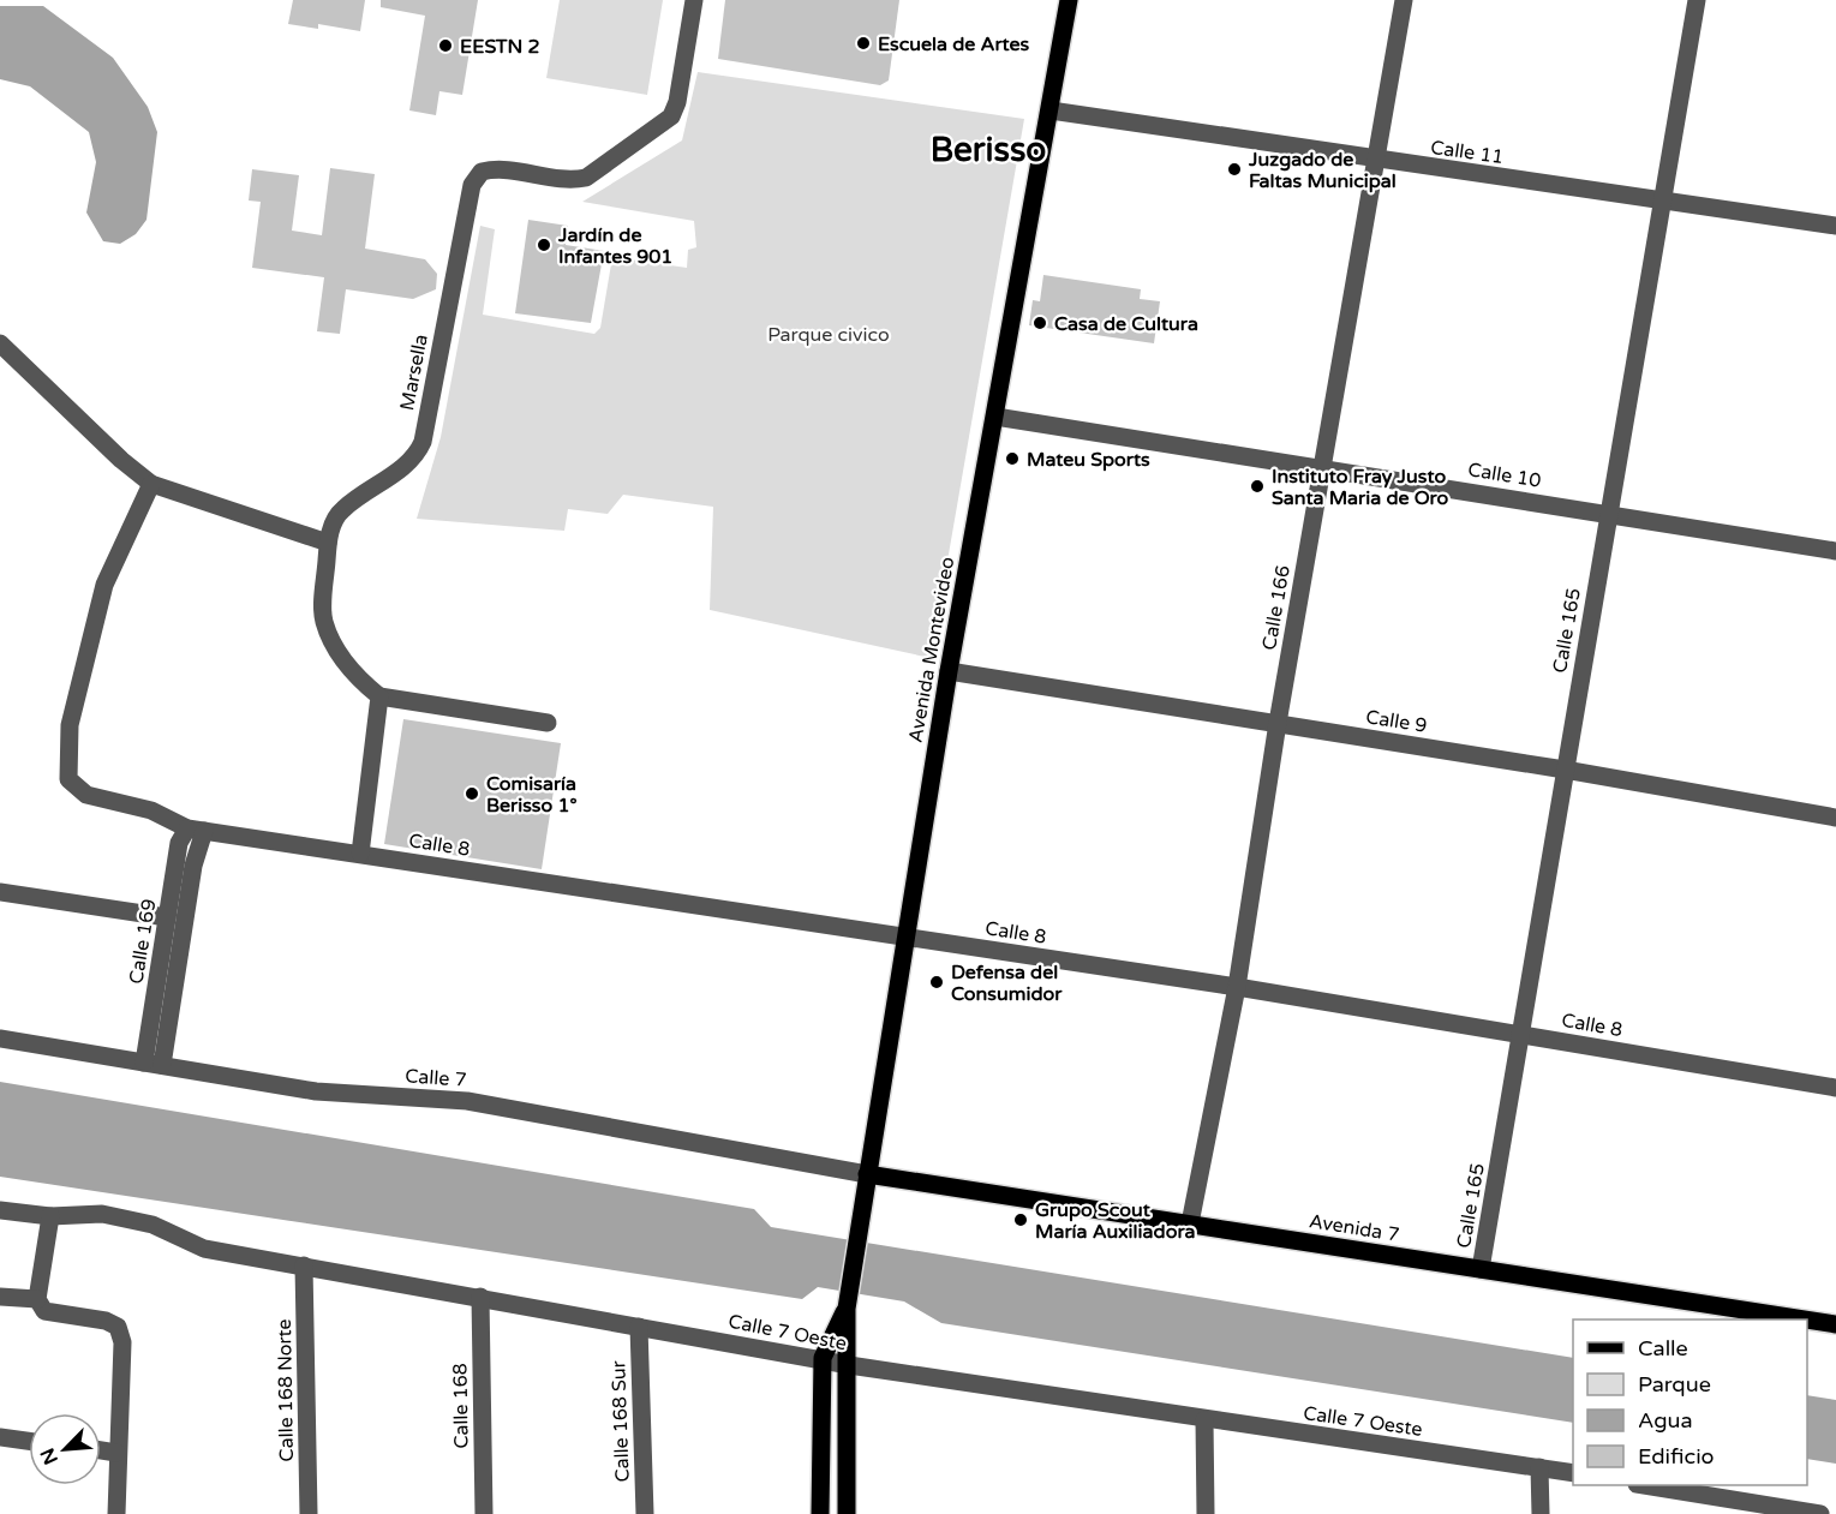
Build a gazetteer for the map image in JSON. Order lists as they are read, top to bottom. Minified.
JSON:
{"streets":{"main road":["Avenida Montevideo","Avenida 7"],"street":["Calle 11","Marsella","Calle 10","Calle 166","Calle 165","Calle 9","Calle 8","Calle 169","Calle 7","Calle 7 Oeste","Calle 168 Norte","Calle 168","Calle 168 Sur"]},"crossings":[["Calle 11","Calle 166"],["Calle 11","Calle 165"],["Calle 11","Avenida Montevideo"],["Calle 10","Calle 166"],["Calle 10","Calle 165"],["Calle 10","Avenida Montevideo"],["Calle 166","Calle 9"],["Calle 166","Calle 8"],["Calle 166","Avenida 7"],["Calle 165","Calle 9"],["Calle 165","Calle 8"],["Calle 165","Avenida 7"],["Avenida Montevideo","Calle 9"],["Avenida Montevideo","Calle 8"],["Avenida Montevideo","Calle 7"],["Avenida Montevideo","Avenida 7"],["Avenida Montevideo","Calle 7 Oeste"],["Calle 8","Calle 169"],["Calle 169","Calle 7"],["Calle 7","Avenida 7"],["Calle 7 Oeste","Calle 168 Norte"],["Calle 7 Oeste","Calle 168"],["Calle 7 Oeste","Calle 168 Sur"]],"districts":["Berisso"],"parks":["Parque civico"],"places":["Escuela de Artes","EESTN 2","Juzgado de Faltas Municipal","Jardín de Infantes 901","Casa de Cultura","Mateu Sports","Instituto Fray Justo Santa Maria de Oro","Comisaría Berisso 1°","Defensa del Consumidor","Grupo Scout María Auxiliadora"],"legend":["Calle","Parque","Agua","Edificio"],"north":"bottom left"}
